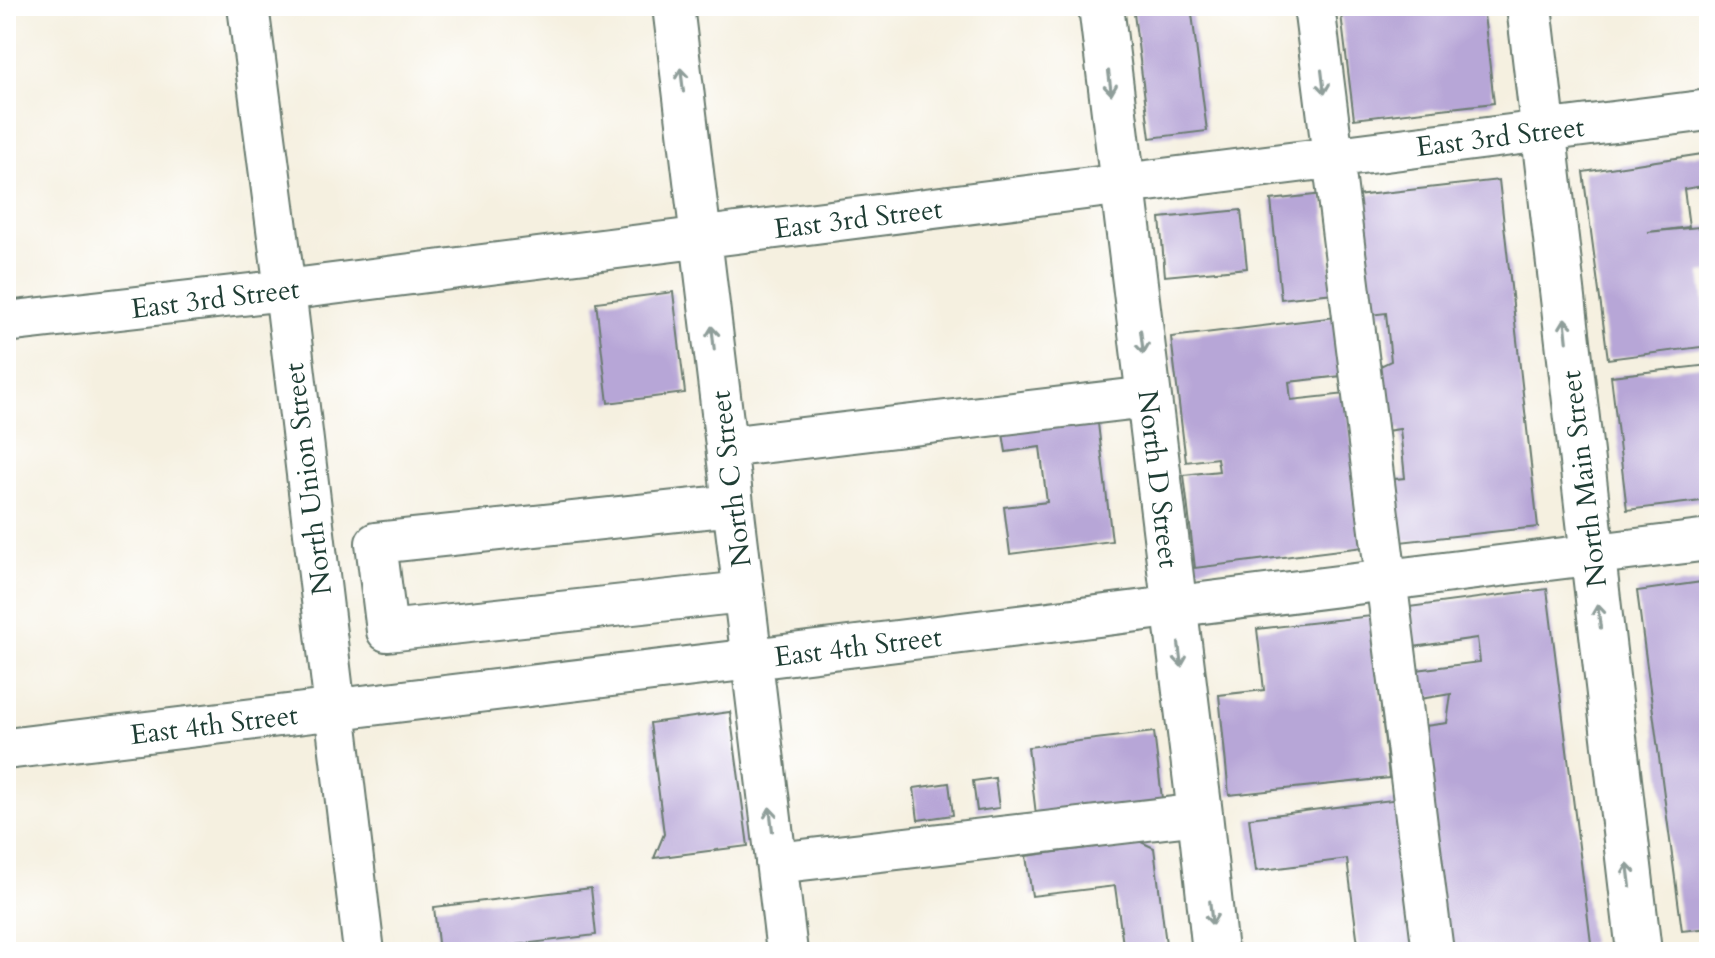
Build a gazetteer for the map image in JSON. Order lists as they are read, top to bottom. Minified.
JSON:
{"streets":{"main road":["North D Street","North Main Street"],"street":["East 3rd Street","North Union Street","North C Street","East 4th Street"]},"crossings":[["East 3rd Street","North Union Street"],["East 3rd Street","North C Street"],["East 3rd Street","North D Street"],["East 3rd Street","North Main Street"],["North Union Street","East 4th Street"],["North C Street","East 4th Street"],["North D Street","East 4th Street"],["North Main Street","East 4th Street"]],"one_way":["North C Street","North D Street","North Main Street"]}
